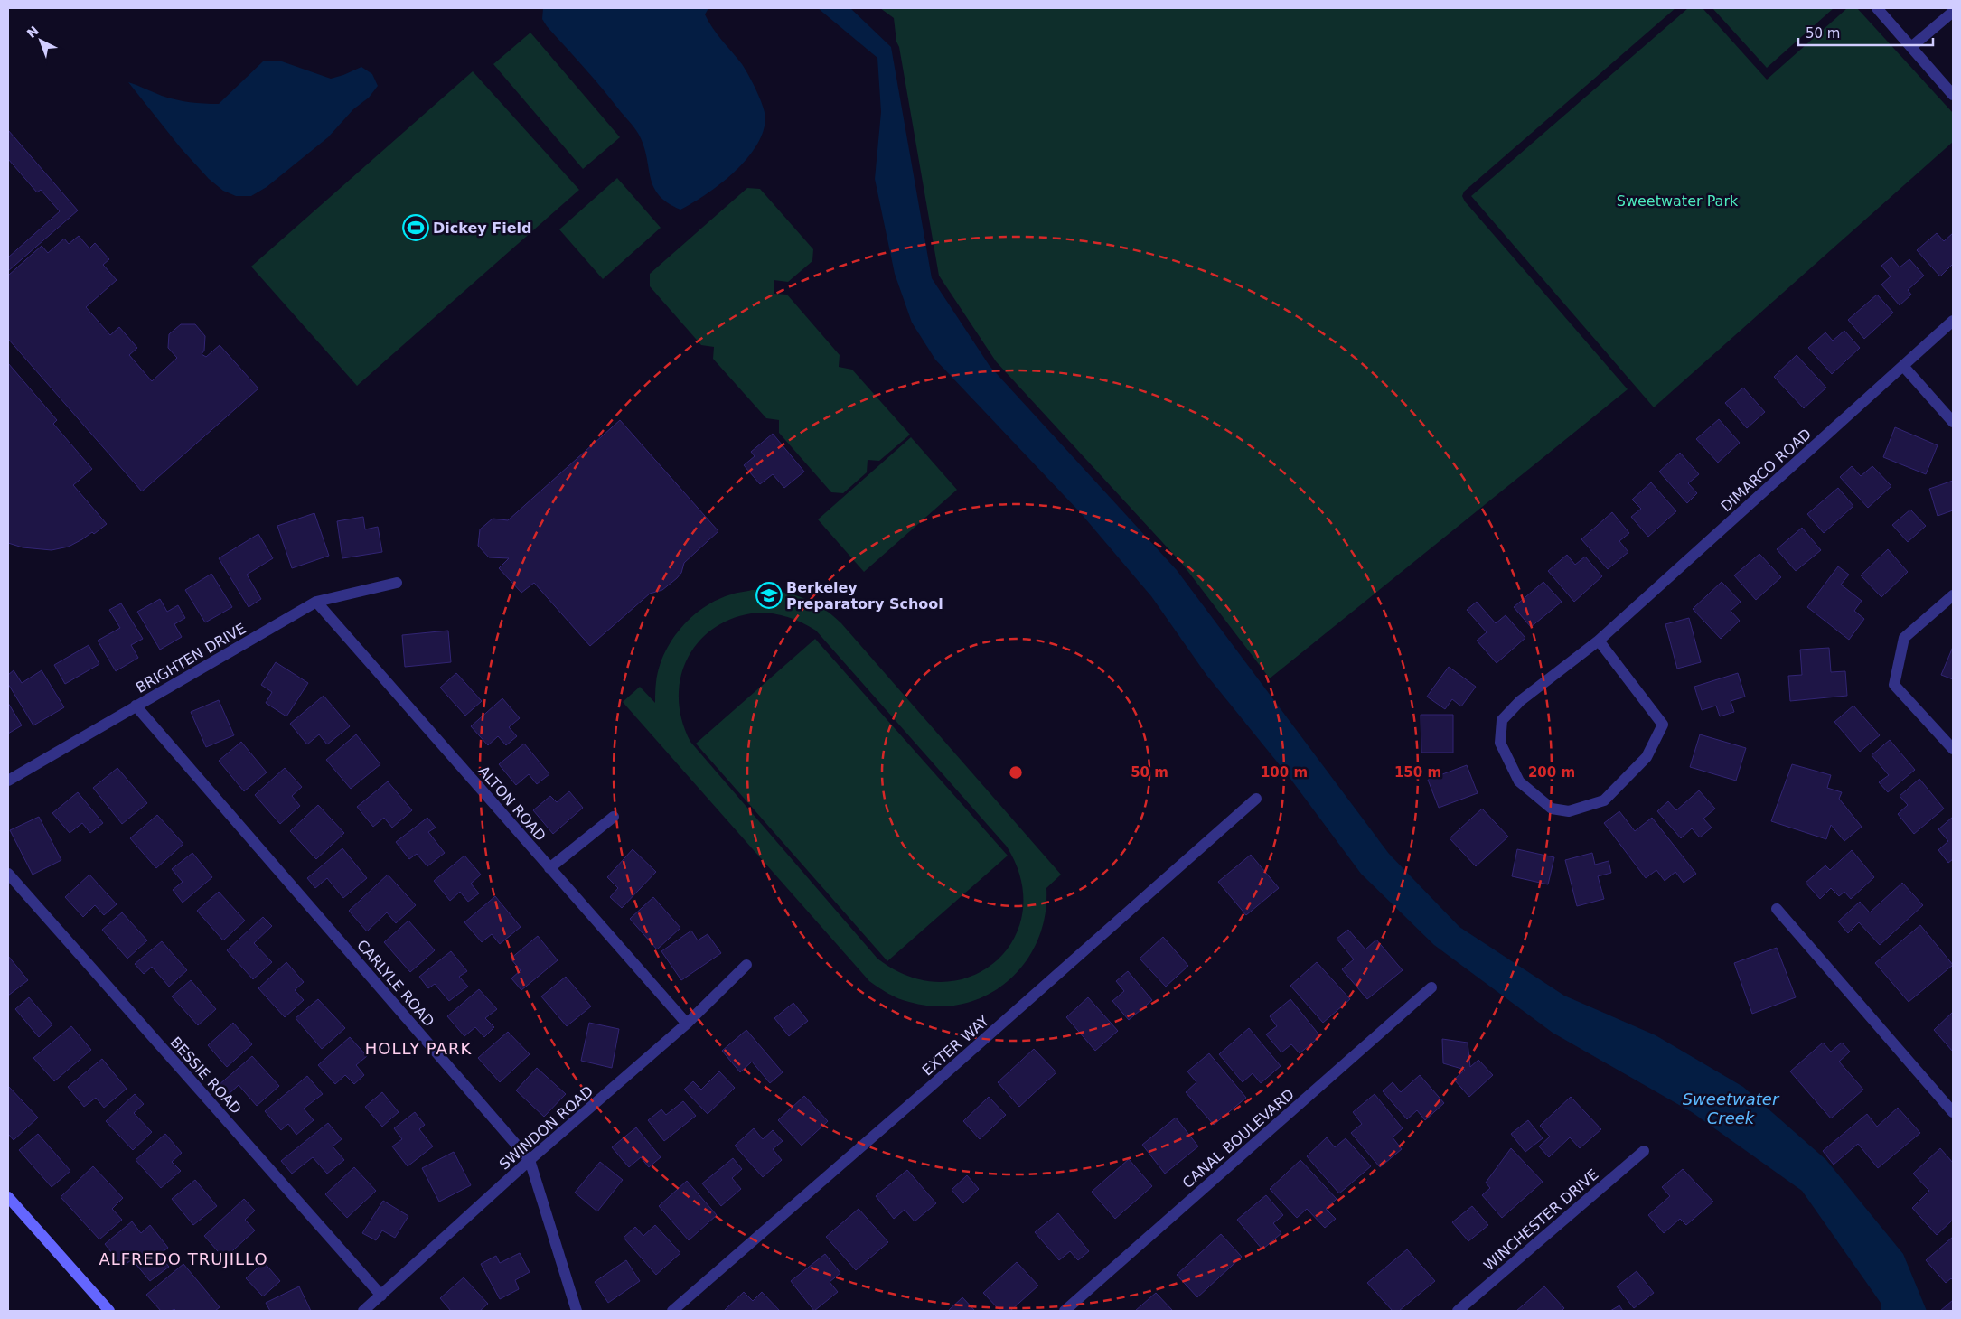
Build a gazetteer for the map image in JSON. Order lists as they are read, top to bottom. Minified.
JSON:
{"streets":{"street":["DIMARCO ROAD","BRIGHTEN DRIVE","ALTON ROAD","CARLYLE ROAD","EXTER WAY","BESSIE ROAD","SWINDON ROAD","CANAL BOULEVARD","WINCHESTER DRIVE"]},"crossings":[["BRIGHTEN DRIVE","ALTON ROAD"],["BRIGHTEN DRIVE","CARLYLE ROAD"],["ALTON ROAD","SWINDON ROAD"],["CARLYLE ROAD","SWINDON ROAD"],["BESSIE ROAD","SWINDON ROAD"]],"districts":["HOLLY PARK","ALFREDO TRUJILLO"],"water":["Sweetwater Creek"],"parks":["Sweetwater Park"],"places":{"sports":["Dickey Field"],"school or university":["Berkeley Preparatory School"]},"scale_bar":"50 m","north":"top left","rings":["50 m","100 m","150 m","200 m"]}
